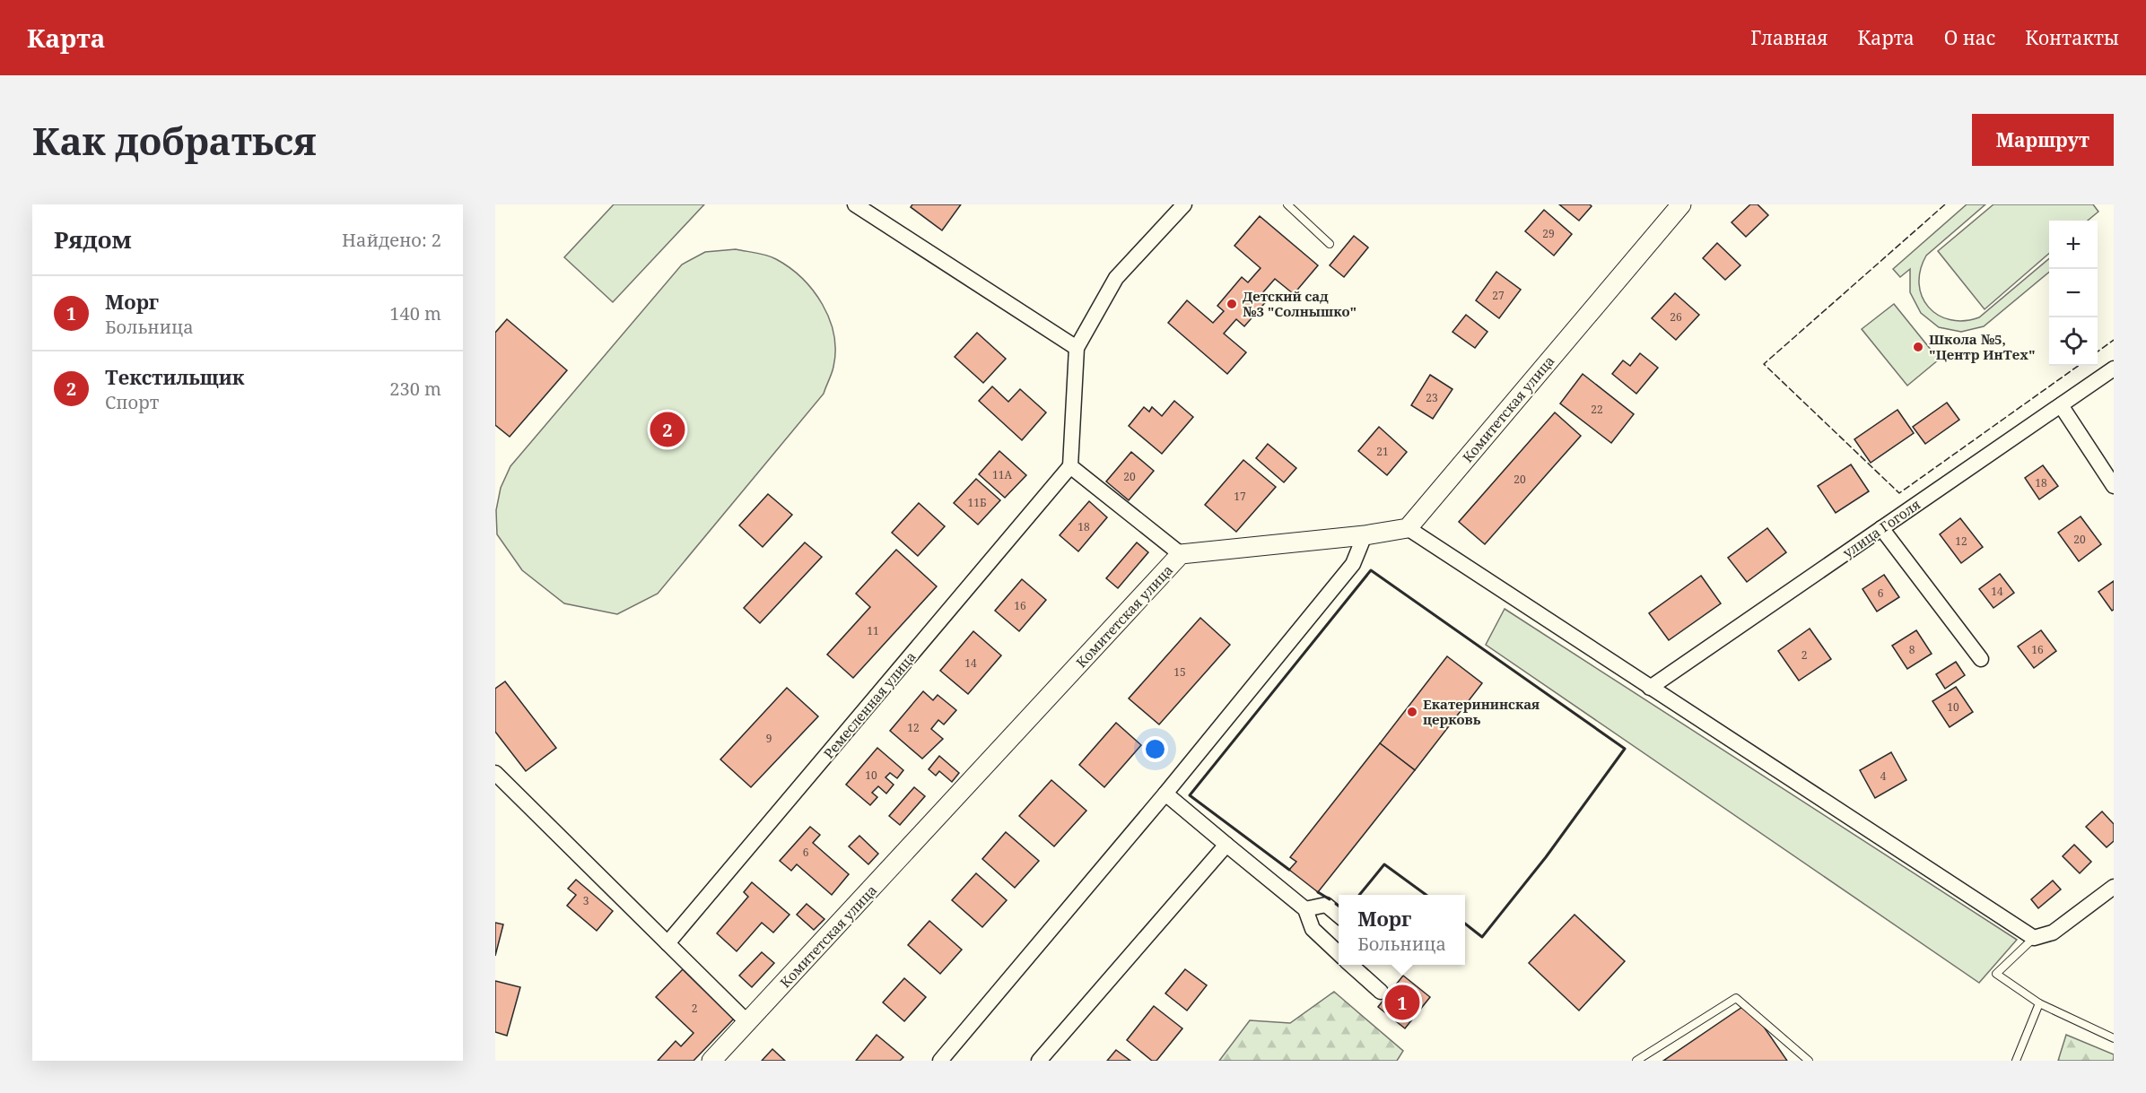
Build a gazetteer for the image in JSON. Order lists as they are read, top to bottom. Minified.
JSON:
{"streets":{"street":["Комитетская улица","улица Гоголя","Ремесленная улица"]},"places":["Детский сад №3 \"Солнышко\"","Школа №5, \"Центр ИнТех\"","Екатерининская церковь"],"house_numbers":["29","27","26","23","22","21","11А","20","20","18","17","11Б","18","20","12","14","6","16","11","8","16","2","14","15","10","12","9","10","4","6","3","2"],"page":{"header":"Карта","nav":["Главная","Карта","О нас","Контакты"],"buttons":"Маршрут","title":"Как добраться","heading":["Рядом","Найдено: 2"],"map_buttons":["+","−"],"list":[{"mark":"1","name":"Морг","note":"Больница","value":"140 m"},{"mark":"2","name":"Текстильщик","note":"Спорт","value":"230 m"}],"pins":["2","1"],"popup":["Морг","Больница"]}}
